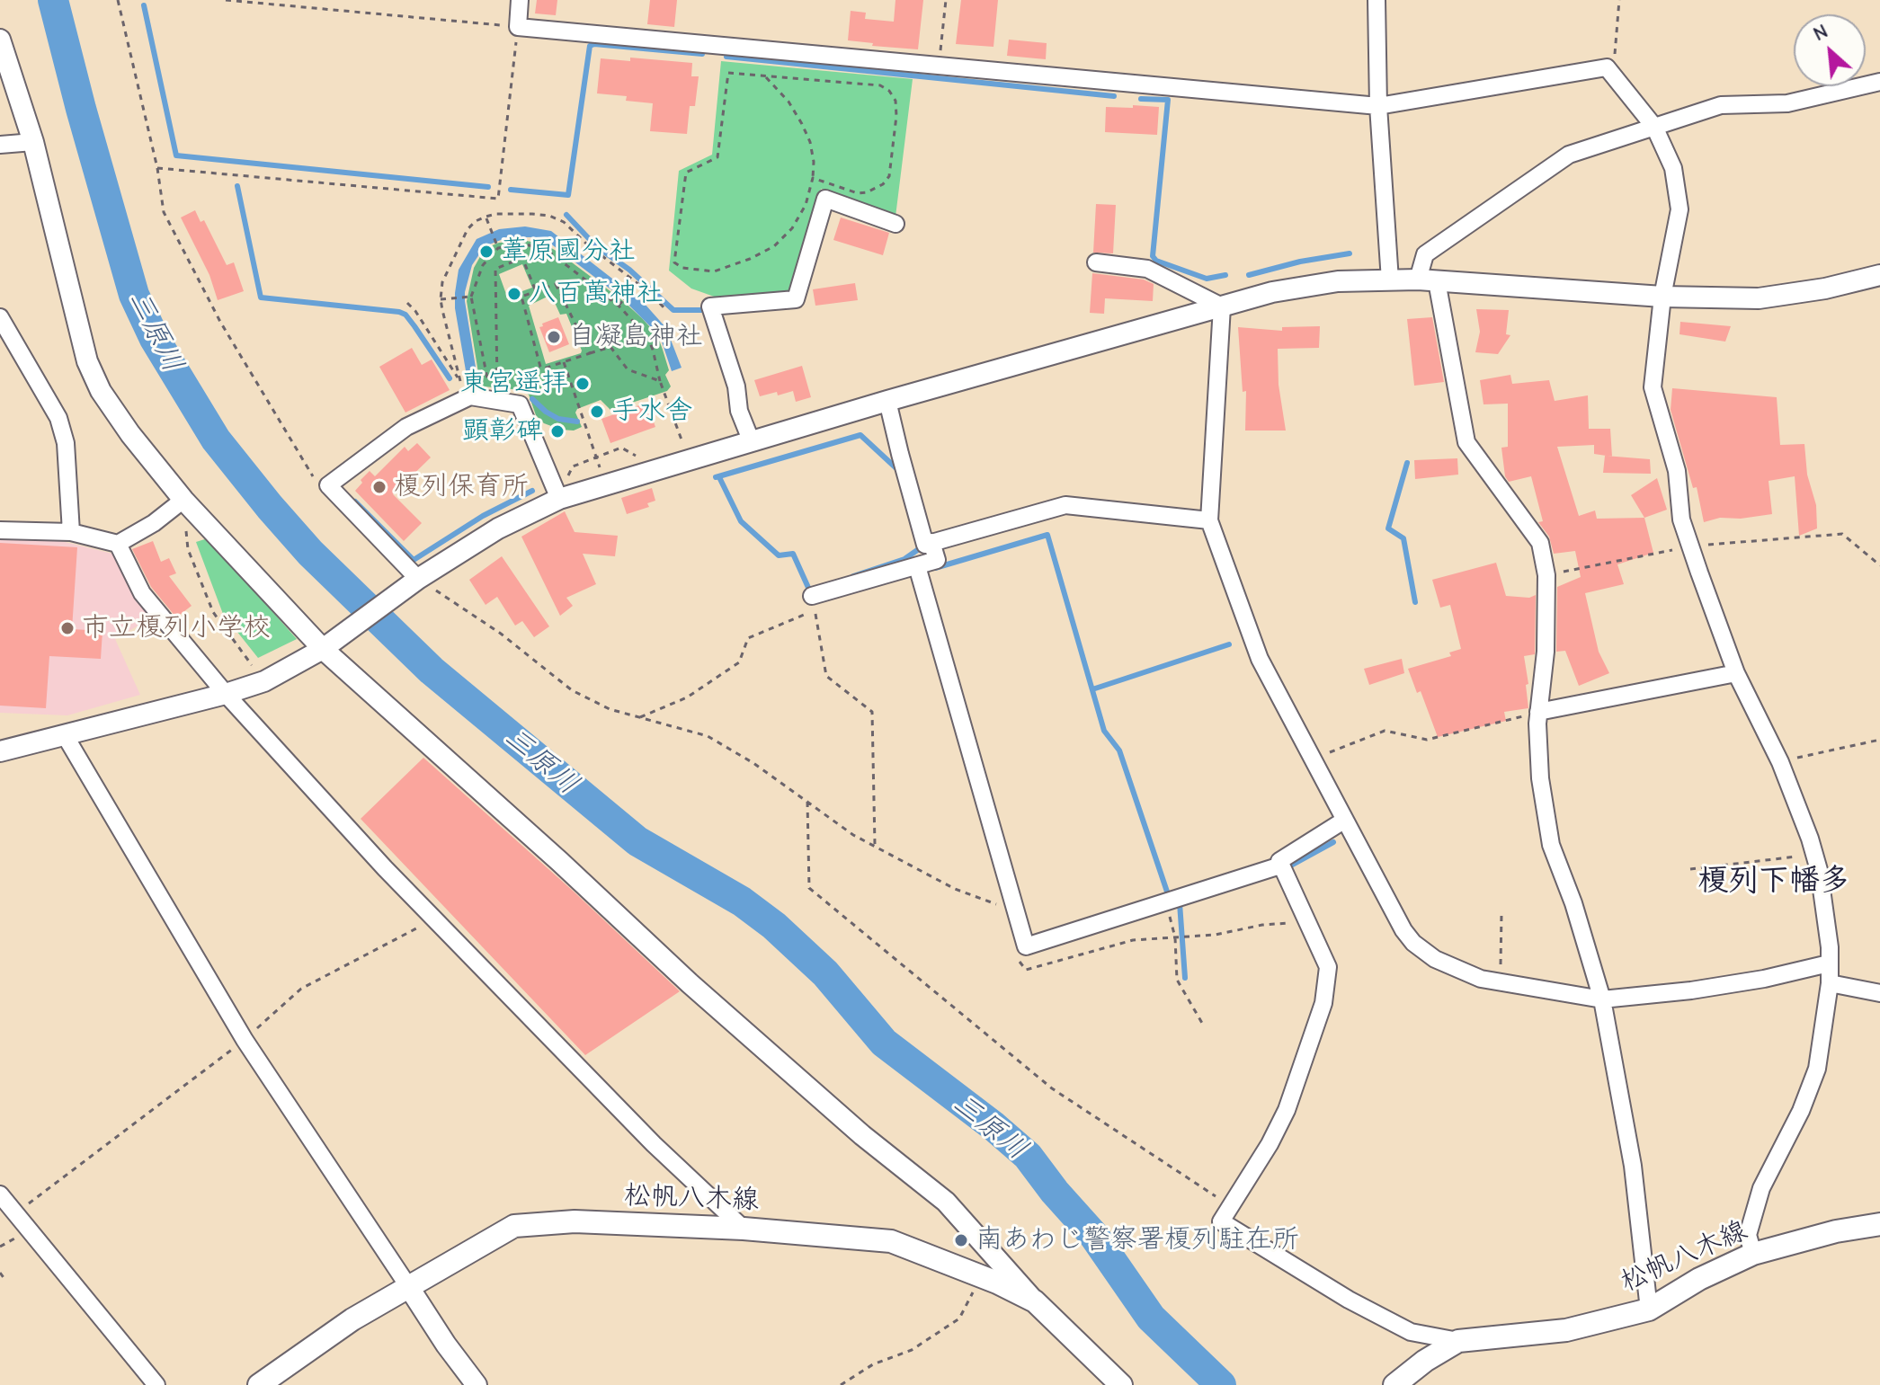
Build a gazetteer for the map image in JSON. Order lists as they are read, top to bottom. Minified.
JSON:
{"streets":{"main road":["松帆八木線"]},"districts":["榎列下幡多"],"water":["三原川"],"places":["葦原國分社","八百萬神社","自凝島神社","東宮遥拝","手水舎","顕彰碑","榎列保育所","市立榎列小学校","南あわじ警察署榎列駐在所"],"north":"top left"}
